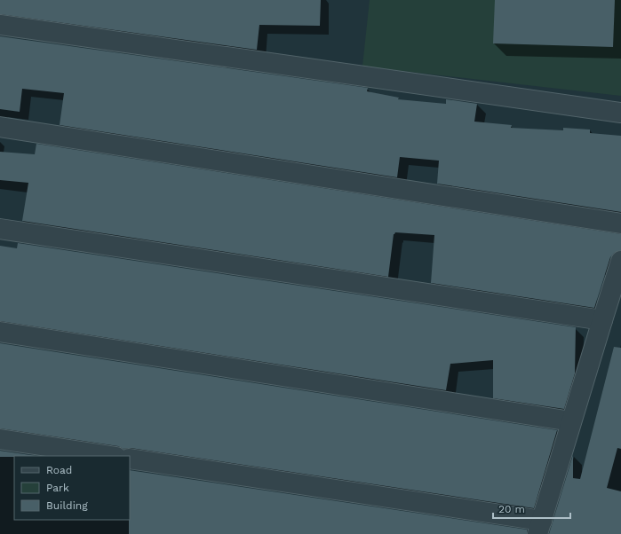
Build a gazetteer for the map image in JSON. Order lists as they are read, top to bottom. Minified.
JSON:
{"legend":["Road","Park","Building"],"scale_bar":"20 m"}
